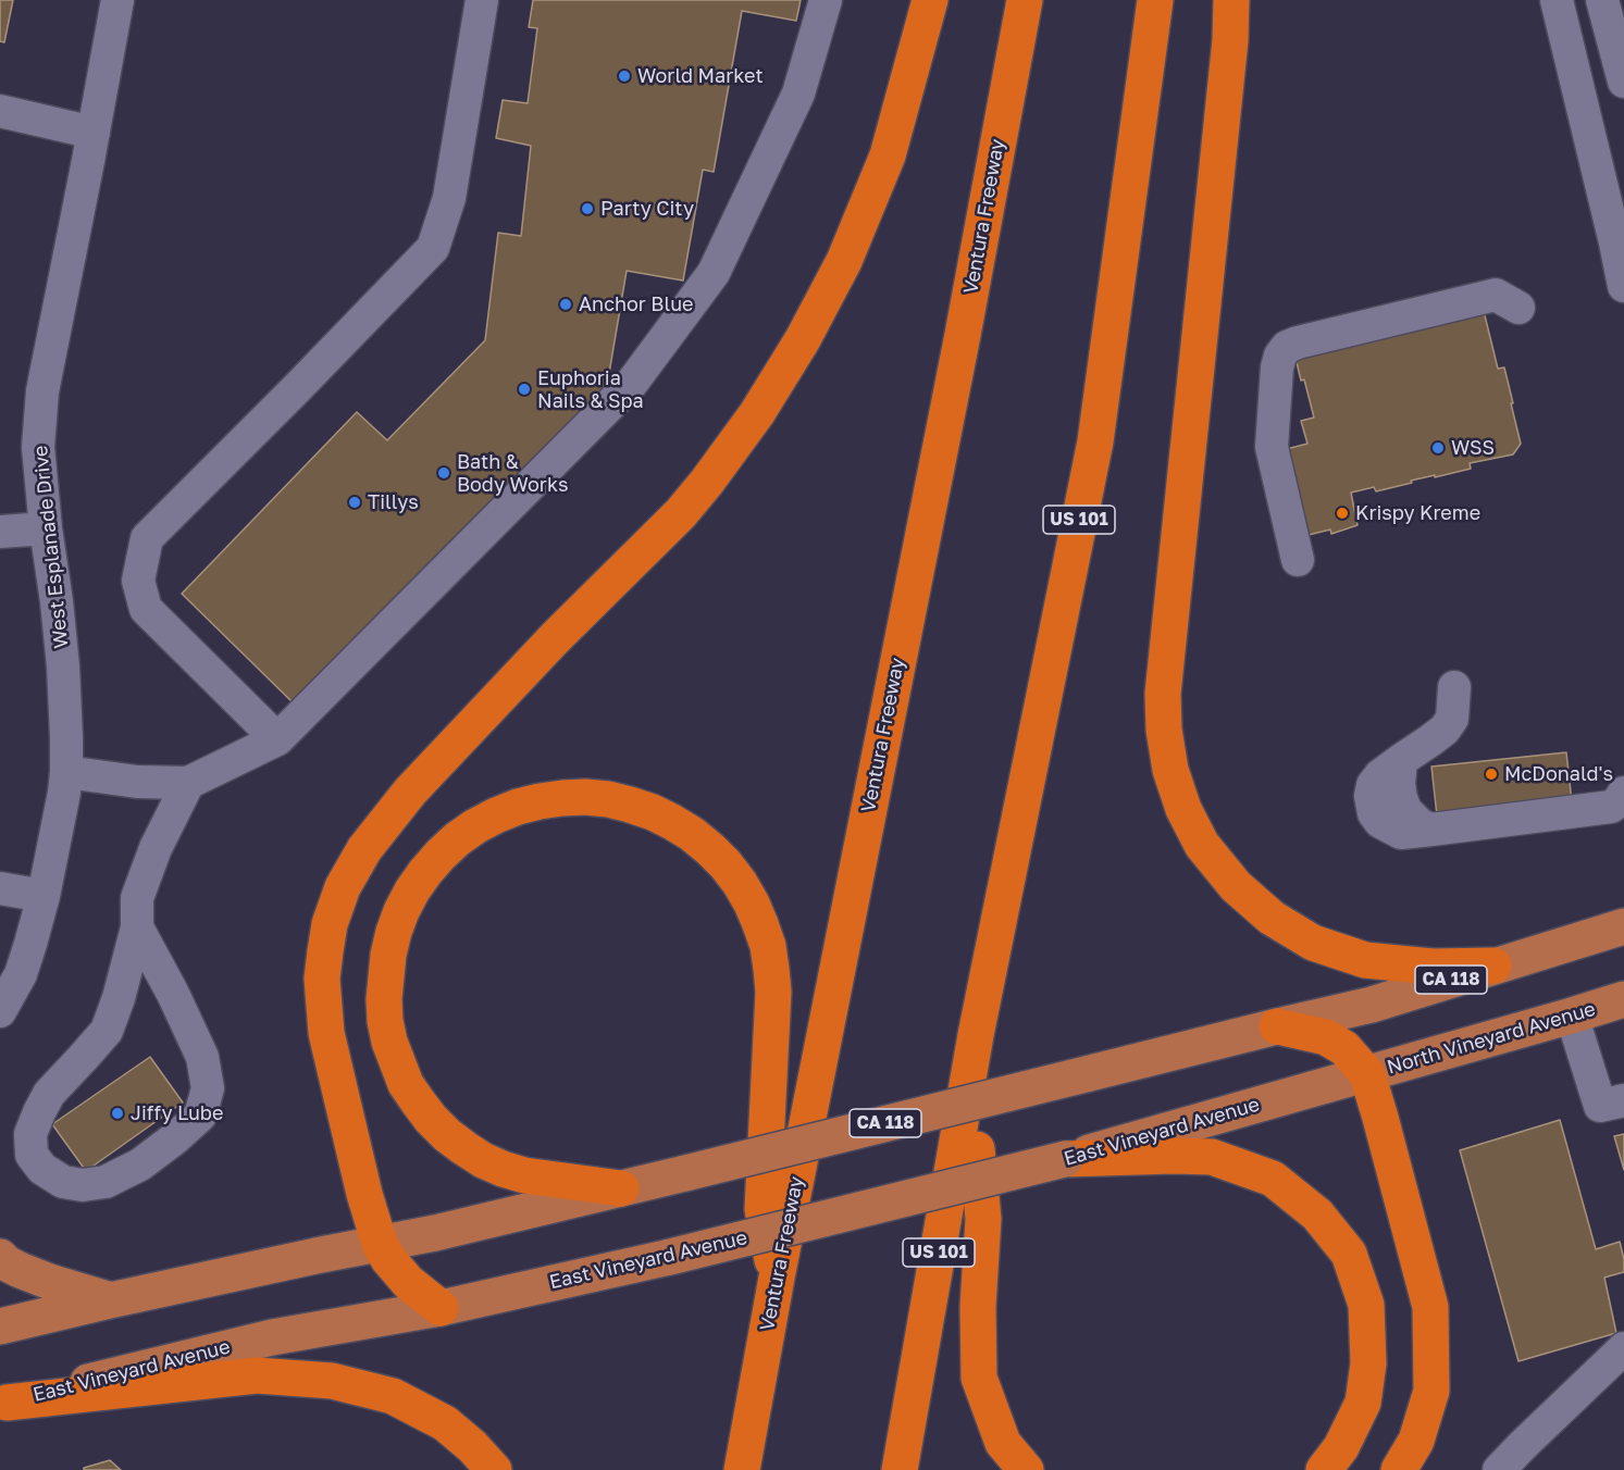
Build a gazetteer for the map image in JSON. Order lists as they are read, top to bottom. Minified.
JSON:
{"streets":{"highway":["Ventura Freeway","US 101"],"main road":["CA 118","North Vineyard Avenue","East Vineyard Avenue"],"street":["West Esplanade Drive"]},"crossings":[["North Vineyard Avenue","East Vineyard Avenue"]],"places":["World Market","Party City","Anchor Blue","Euphoria Nails & Spa","WSS","Bath & Body Works","Tillys","Krispy Kreme","McDonald's","Jiffy Lube"]}
